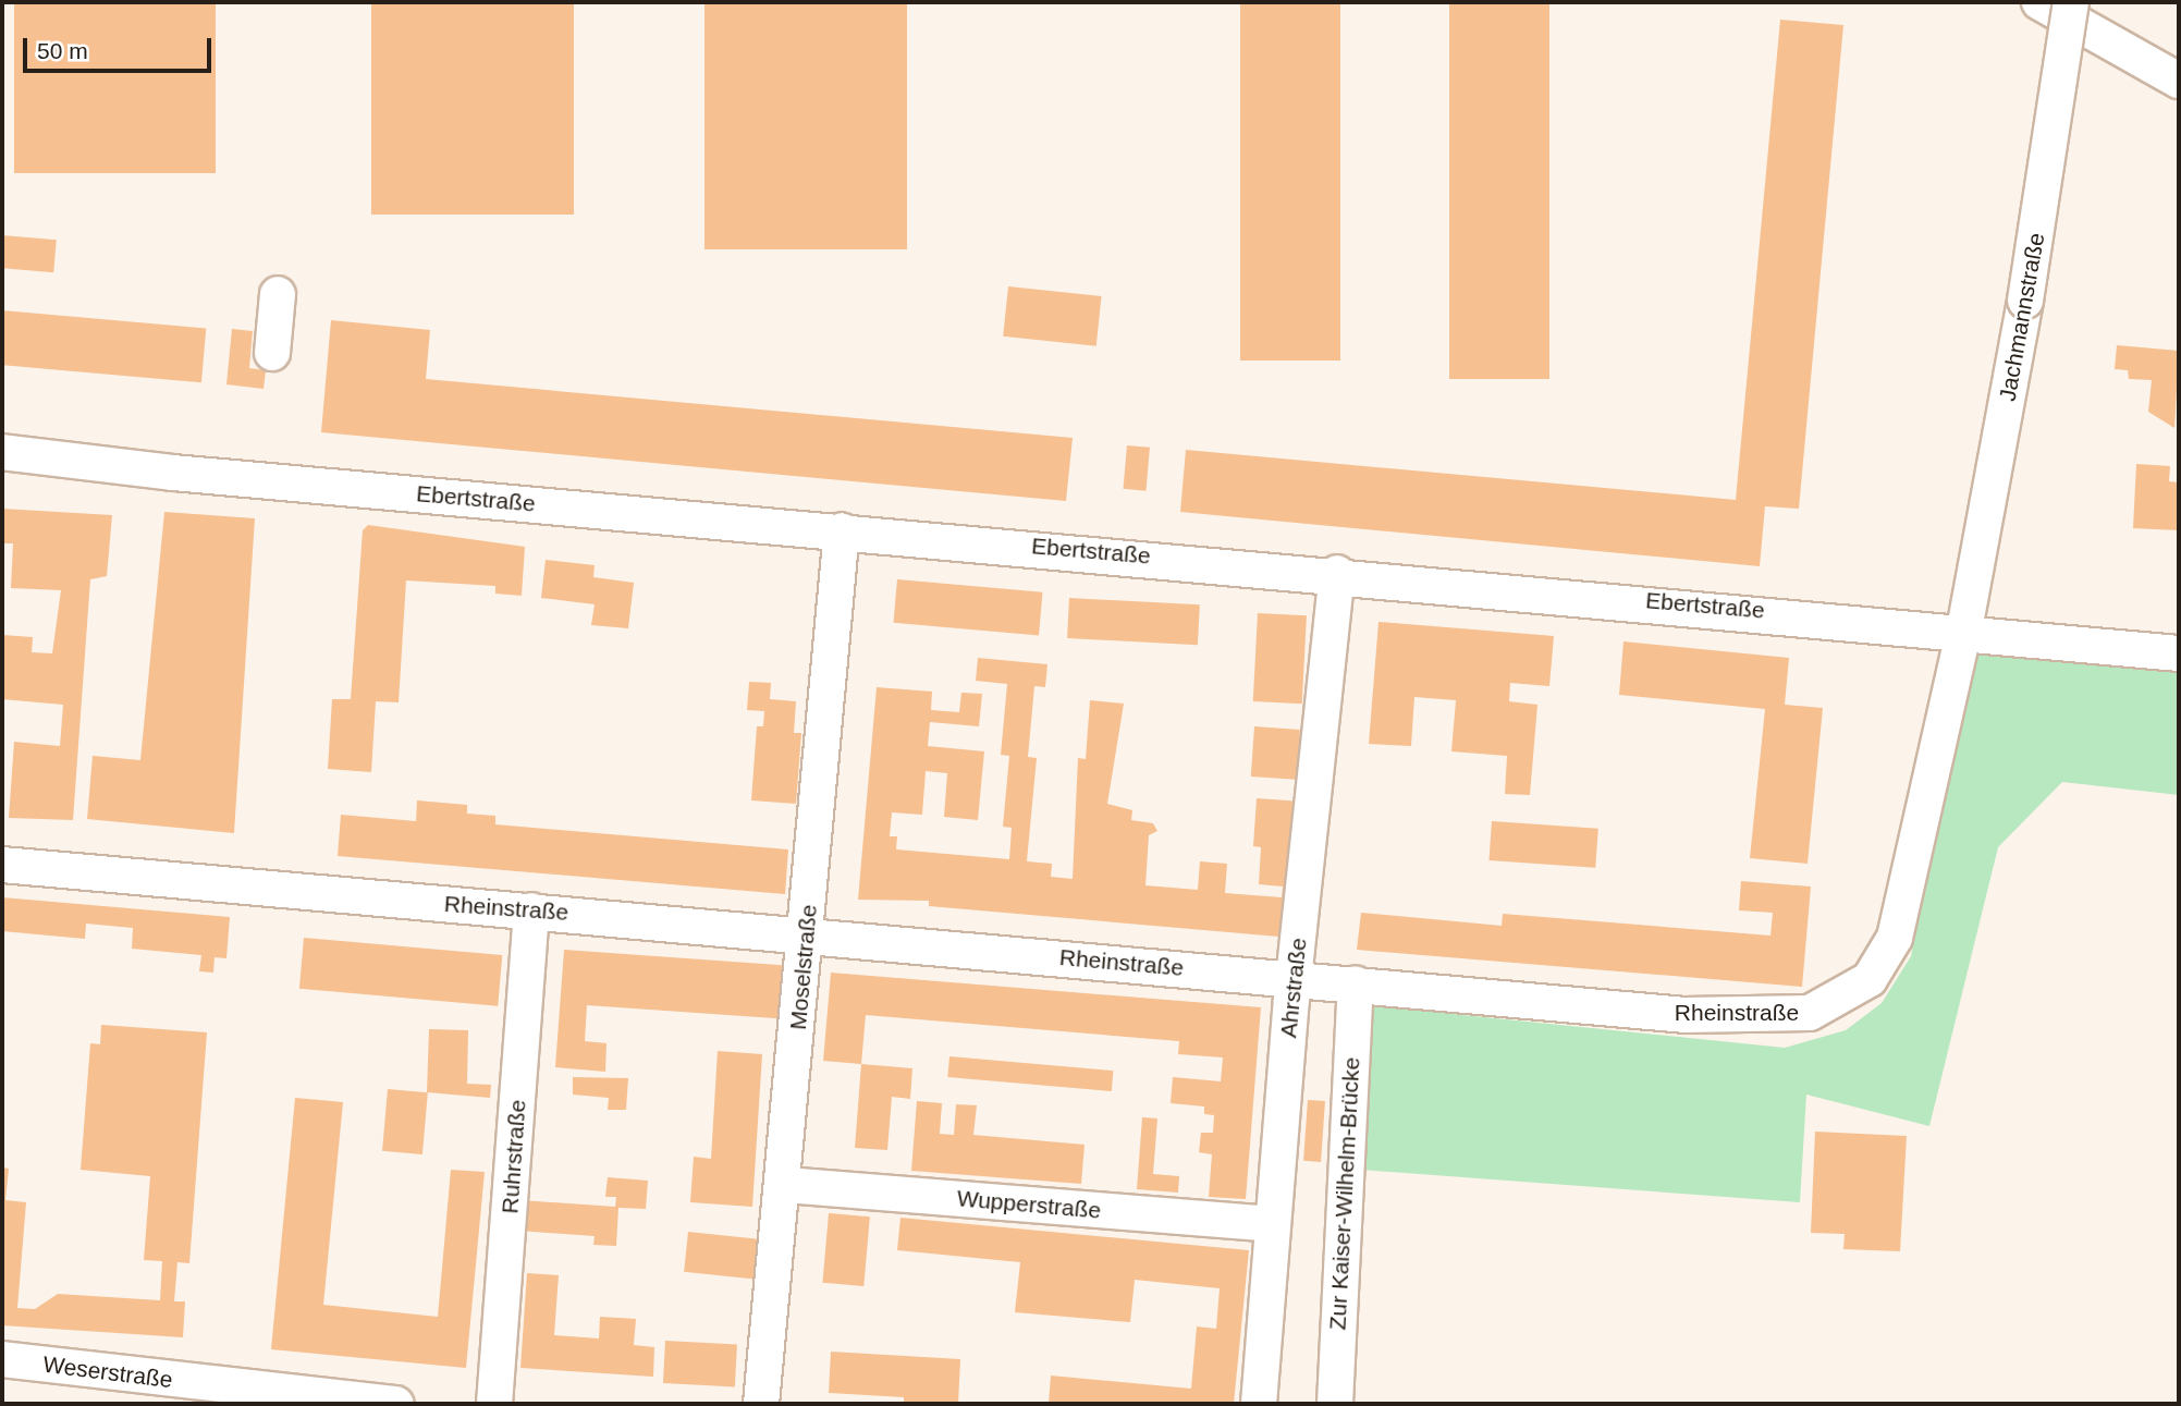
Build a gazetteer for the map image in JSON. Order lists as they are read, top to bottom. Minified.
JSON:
{"streets":{"street":["Jachmannstraße","Ebertstraße","Rheinstraße","Moselstraße","Ahrstraße","Ruhrstraße","Zur Kaiser-Wilhelm-Brücke","Wupperstraße","Weserstraße"]},"crossings":[["Jachmannstraße","Ebertstraße"],["Jachmannstraße","Rheinstraße"],["Ebertstraße","Rheinstraße"],["Ebertstraße","Moselstraße"],["Ebertstraße","Ahrstraße"],["Rheinstraße","Moselstraße"],["Rheinstraße","Ahrstraße"],["Rheinstraße","Ruhrstraße"],["Rheinstraße","Zur Kaiser-Wilhelm-Brücke"],["Moselstraße","Wupperstraße"],["Ahrstraße","Wupperstraße"]],"scale_bar":"50 m"}
